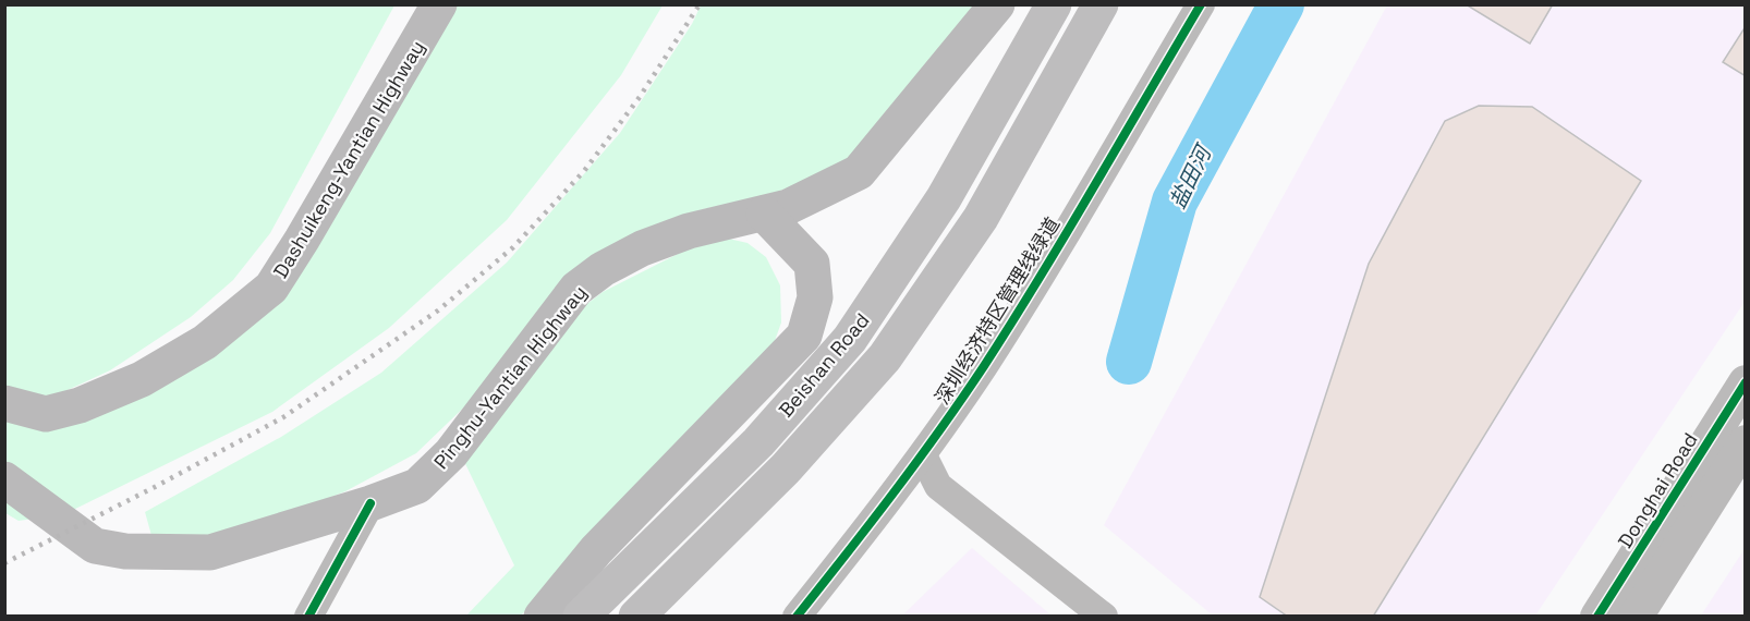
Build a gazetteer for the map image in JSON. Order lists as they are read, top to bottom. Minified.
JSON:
{"streets":{"main road":["Dashuikeng-Yantian Highway","Beishan Road","Pinghu-Yantian Highway"],"street":["深圳经济特区管理线绿道","Donghai Road"]},"water":["盐田河"]}
